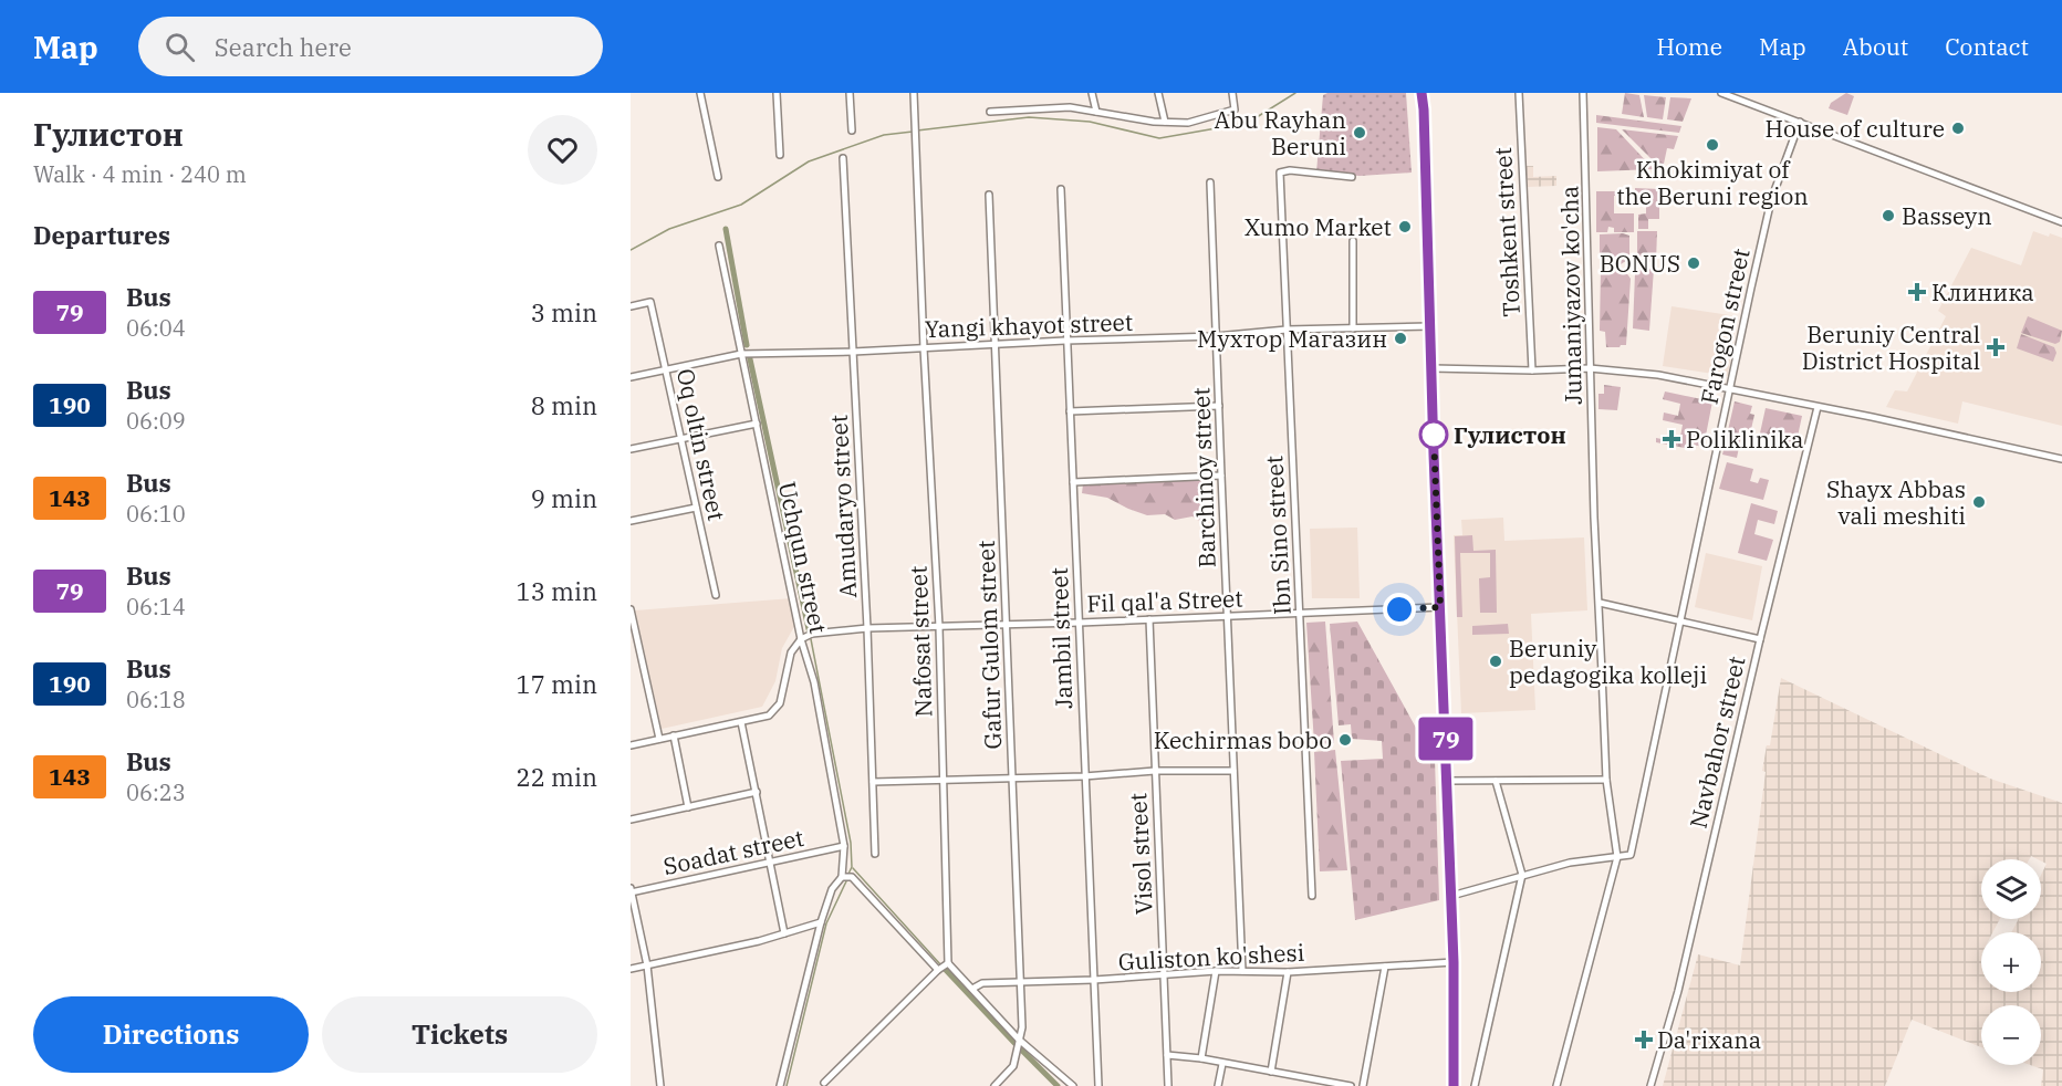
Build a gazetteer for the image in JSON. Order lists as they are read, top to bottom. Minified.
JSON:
{"streets":{"street":["Toshkent street","Jumaniyazov ko'cha","Yangi khayot street","Farogon street","Oq oltin street","Barchinoy street","Amudaryo street","Ibn Sino street","Uchqun street","Fil qal'a Street","Jambil street","Nafosat street","Gafur Gulom street","Navbahor street","Soadat street","Visol street","Guliston ko'shesi"]},"crossings":[["Jumaniyazov ko'cha","Farogon street"],["Yangi khayot street","Oq oltin street"],["Yangi khayot street","Barchinoy street"],["Yangi khayot street","Amudaryo street"],["Yangi khayot street","Ibn Sino street"],["Yangi khayot street","Uchqun street"],["Yangi khayot street","Jambil street"],["Yangi khayot street","Nafosat street"],["Yangi khayot street","Gafur Gulom street"],["Barchinoy street","Fil qal'a Street"],["Barchinoy street","Guliston ko'shesi"],["Amudaryo street","Fil qal'a Street"],["Ibn Sino street","Fil qal'a Street"],["Uchqun street","Fil qal'a Street"],["Uchqun street","Soadat street"],["Fil qal'a Street","Jambil street"],["Fil qal'a Street","Nafosat street"],["Fil qal'a Street","Gafur Gulom street"],["Fil qal'a Street","Visol street"],["Jambil street","Guliston ko'shesi"],["Gafur Gulom street","Guliston ko'shesi"],["Visol street","Guliston ko'shesi"]],"places":{"other":["House of culture","Abu Rayhan Beruni","Khokimiyat of the Beruni region","Basseyn","Xumo Market","BONUS","Мухтор Магазин","Гулистон","Shayx Abbas vali meshiti","Beruniy pedagogika kolleji","Kechirmas bobo"],"health":["Клиника","Beruniy Central District Hospital","Poliklinika","Da'rixana"]},"lines":["bus line 79"],"page":{"header":"Map","search":"Search here","nav":["Home","Map","About","Contact"],"heading":[["Гулистон","Walk · 4 min · 240 m"],"Departures"],"on_map":"79","list":[{"mark":"79","name":"Bus","note":"06:04","value":"3 min"},{"mark":"190","name":"Bus","note":"06:09","value":"8 min"},{"mark":"143","name":"Bus","note":"06:10","value":"9 min"},{"mark":"79","name":"Bus","note":"06:14","value":"13 min"},{"mark":"190","name":"Bus","note":"06:18","value":"17 min"},{"mark":"143","name":"Bus","note":"06:23","value":"22 min"}],"map_buttons":["+","−"],"buttons":["Directions","Tickets"]}}
